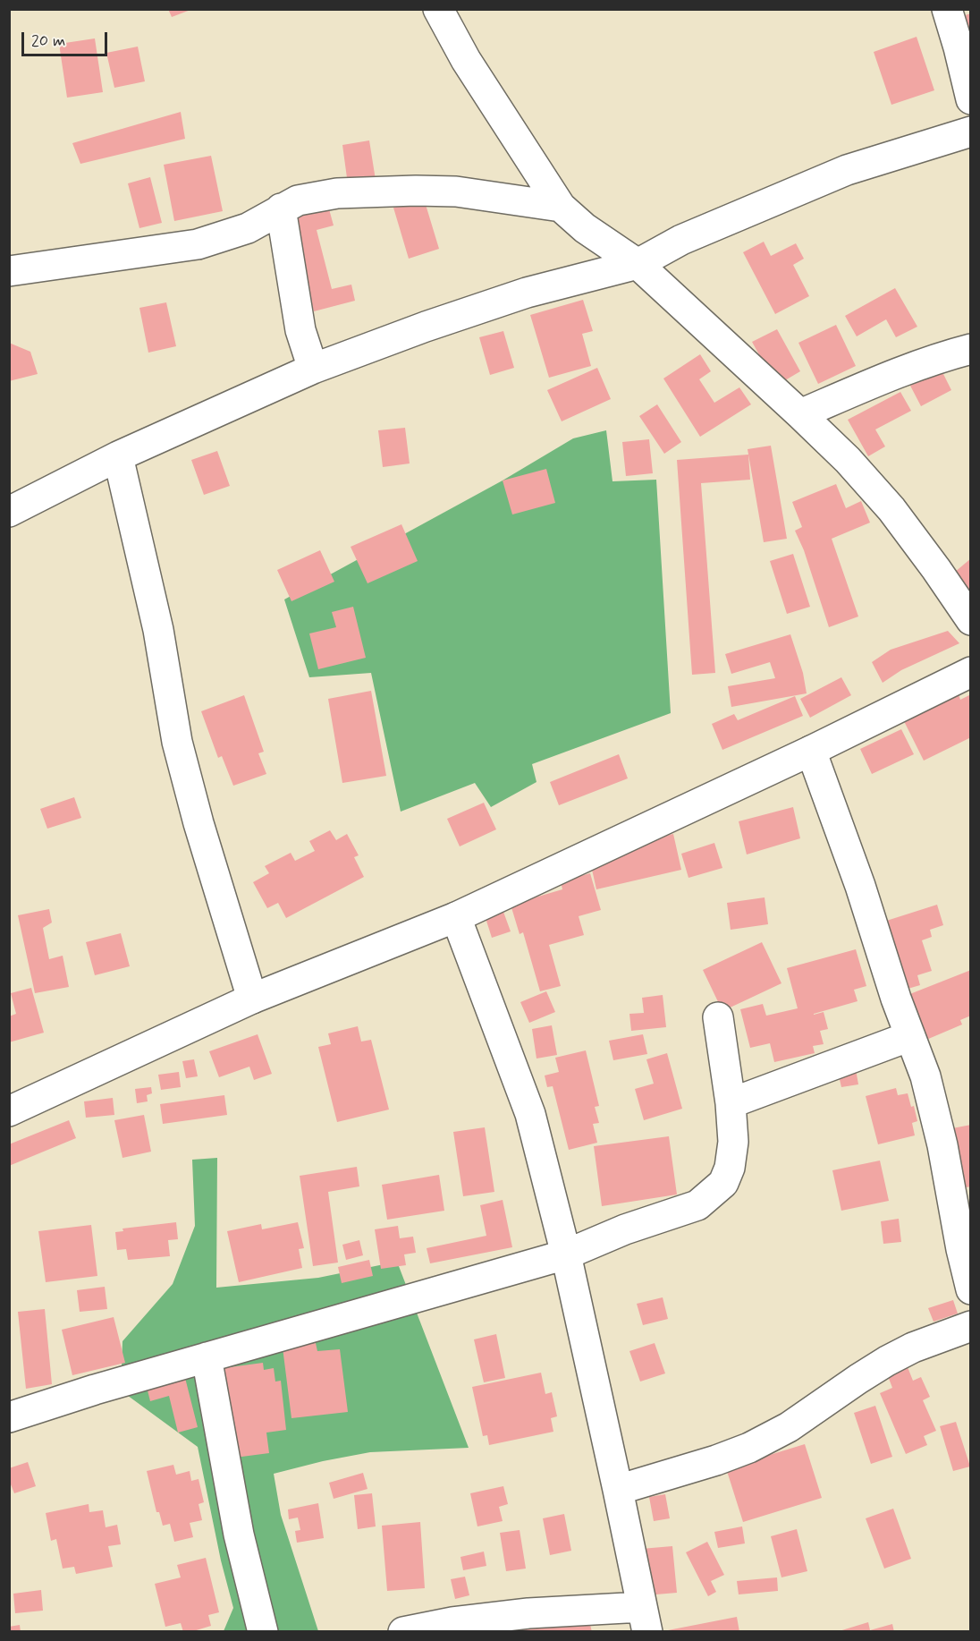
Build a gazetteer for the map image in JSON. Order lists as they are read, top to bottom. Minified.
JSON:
{"scale_bar":"20 m"}
